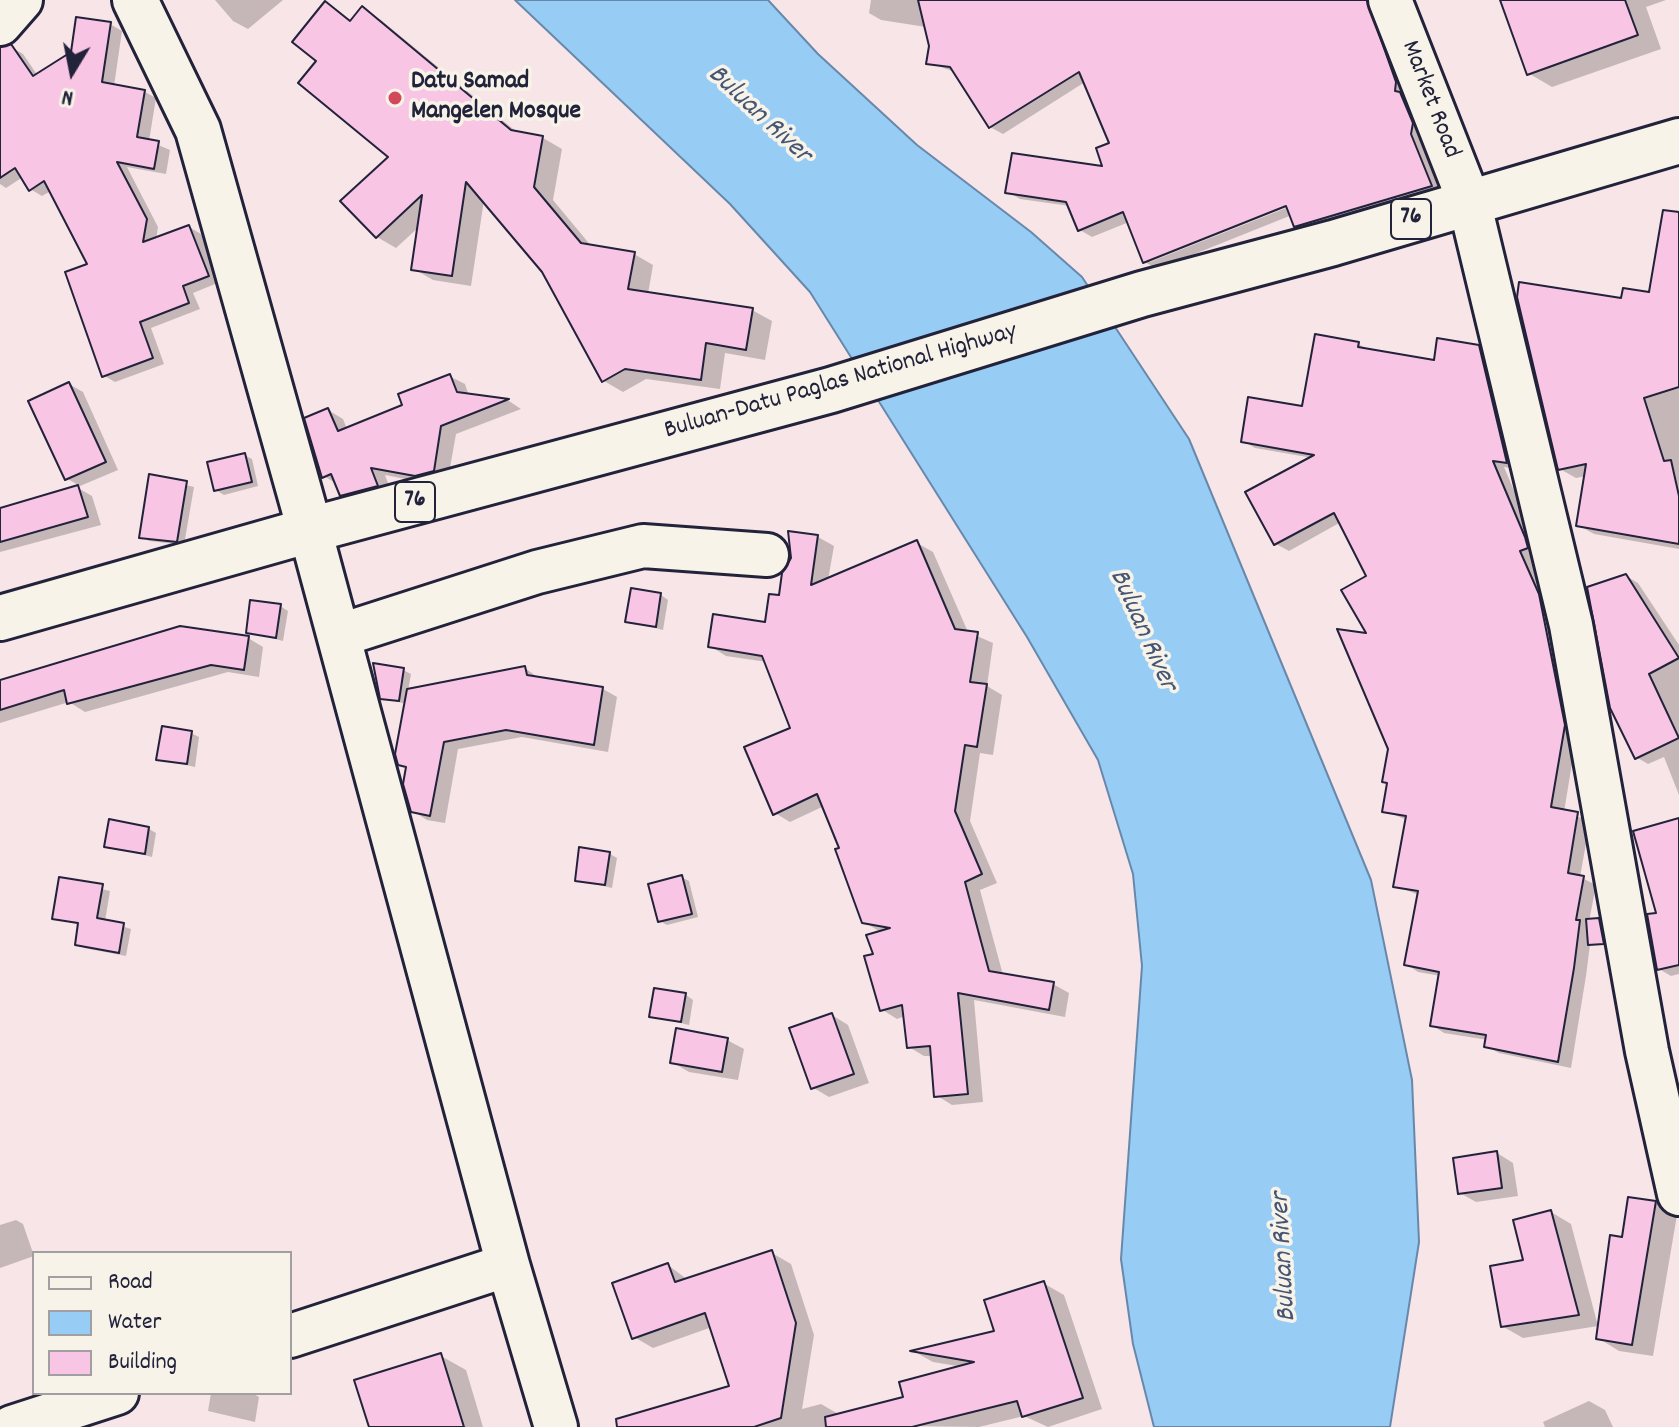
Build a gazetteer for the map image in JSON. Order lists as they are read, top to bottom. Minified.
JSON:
{"streets":{"main road":["76","Buluan-Datu Paglas National Highway"],"street":["Market Road"]},"crossings":[["Market Road","Buluan-Datu Paglas National Highway"]],"water":["Buluan River"],"places":["Datu Samad Mangelen Mosque"],"legend":["Road","Water","Building"],"north":"bottom"}
